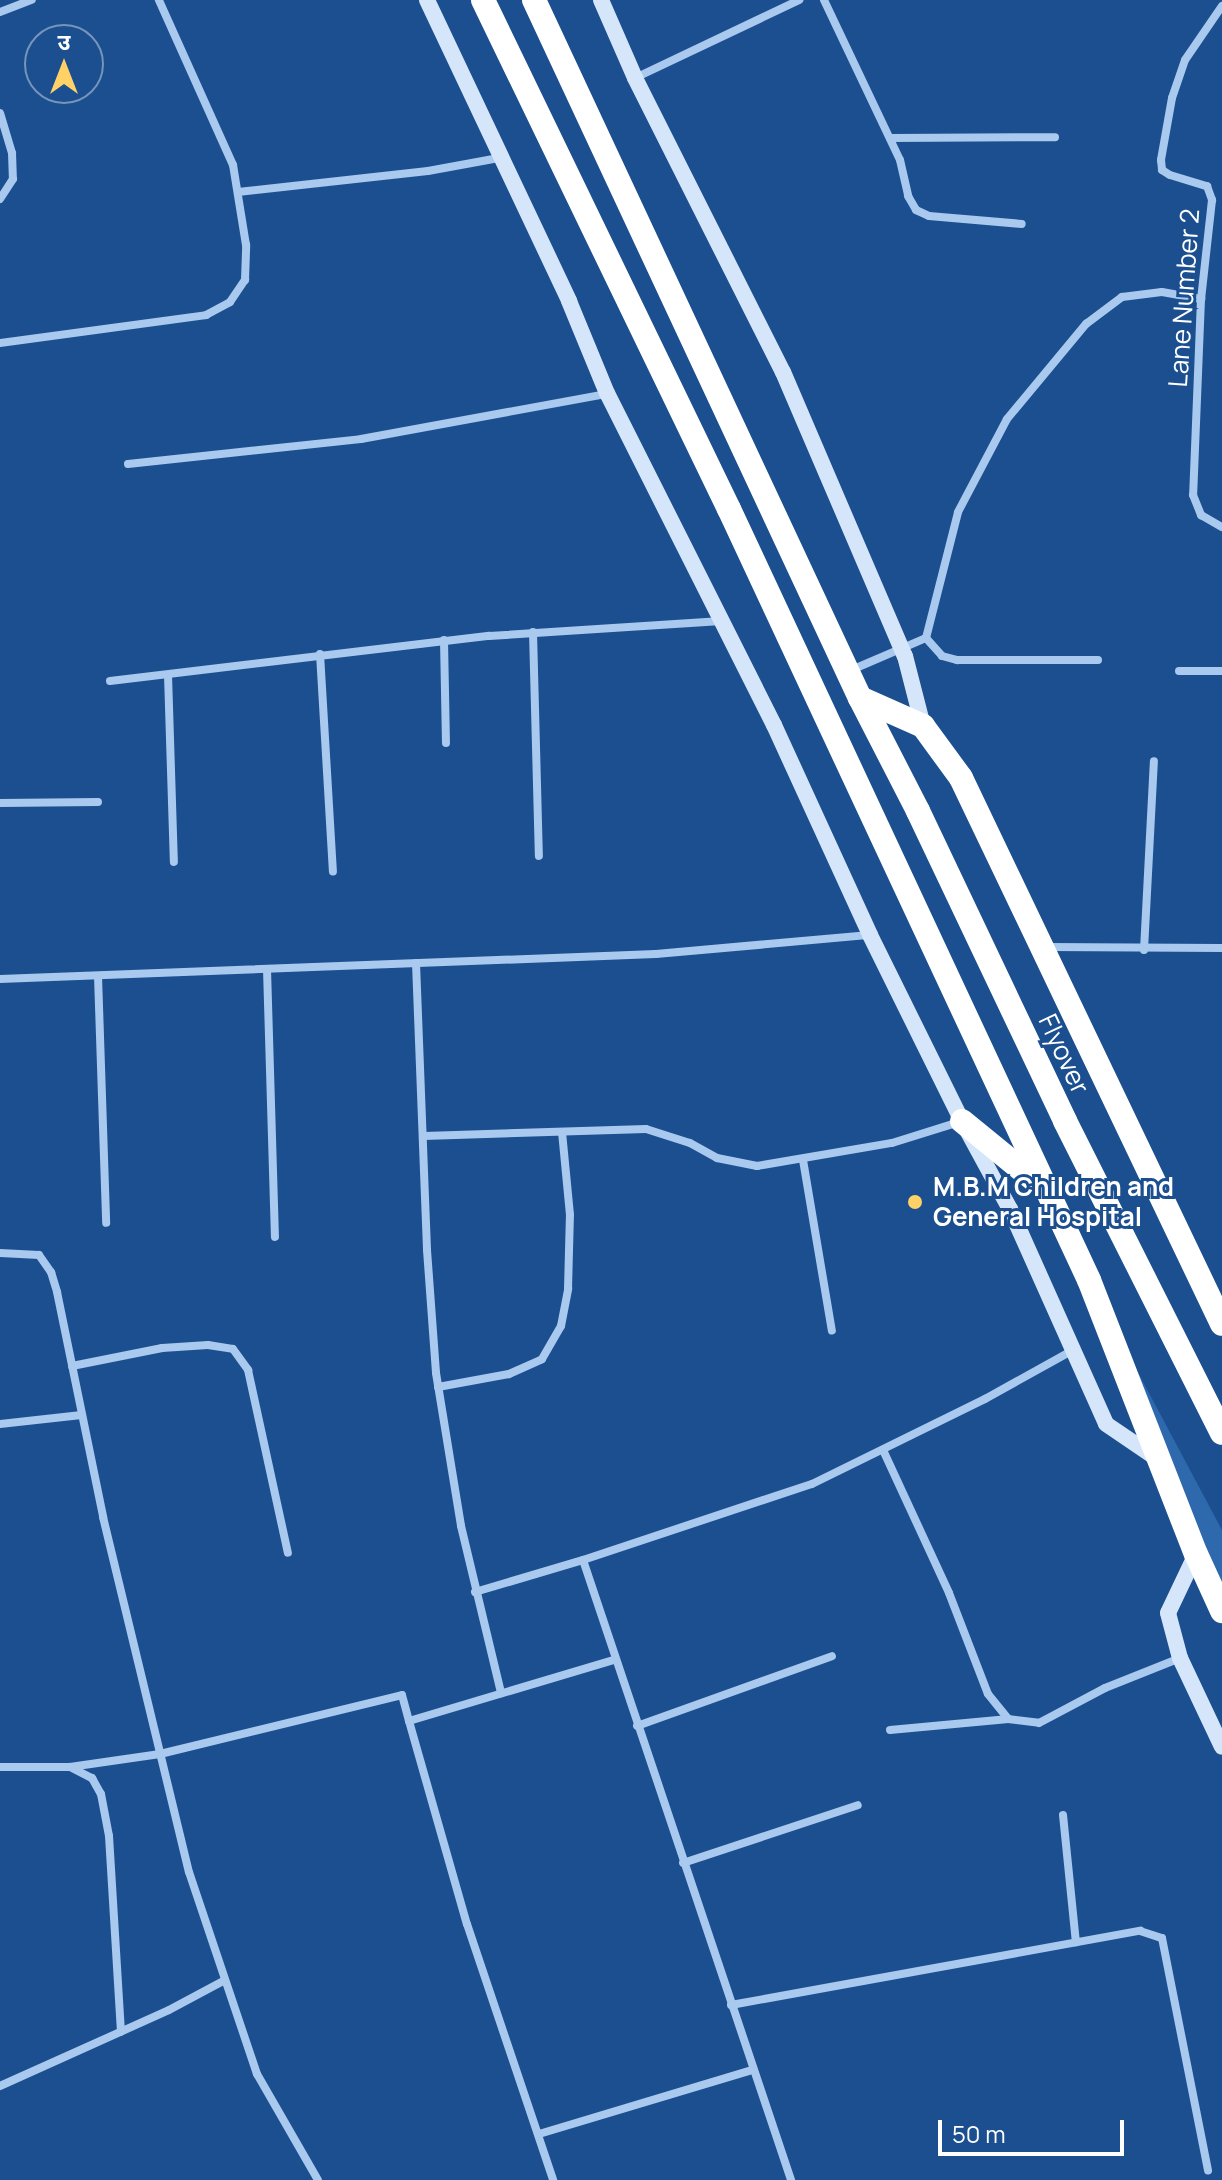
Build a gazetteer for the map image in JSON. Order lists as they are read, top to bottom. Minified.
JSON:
{"streets":{"highway":["Flyover"],"street":["Lane Number 2"]},"places":["M.B.M Children and General Hospital"],"scale_bar":"50 m","north":"top"}
